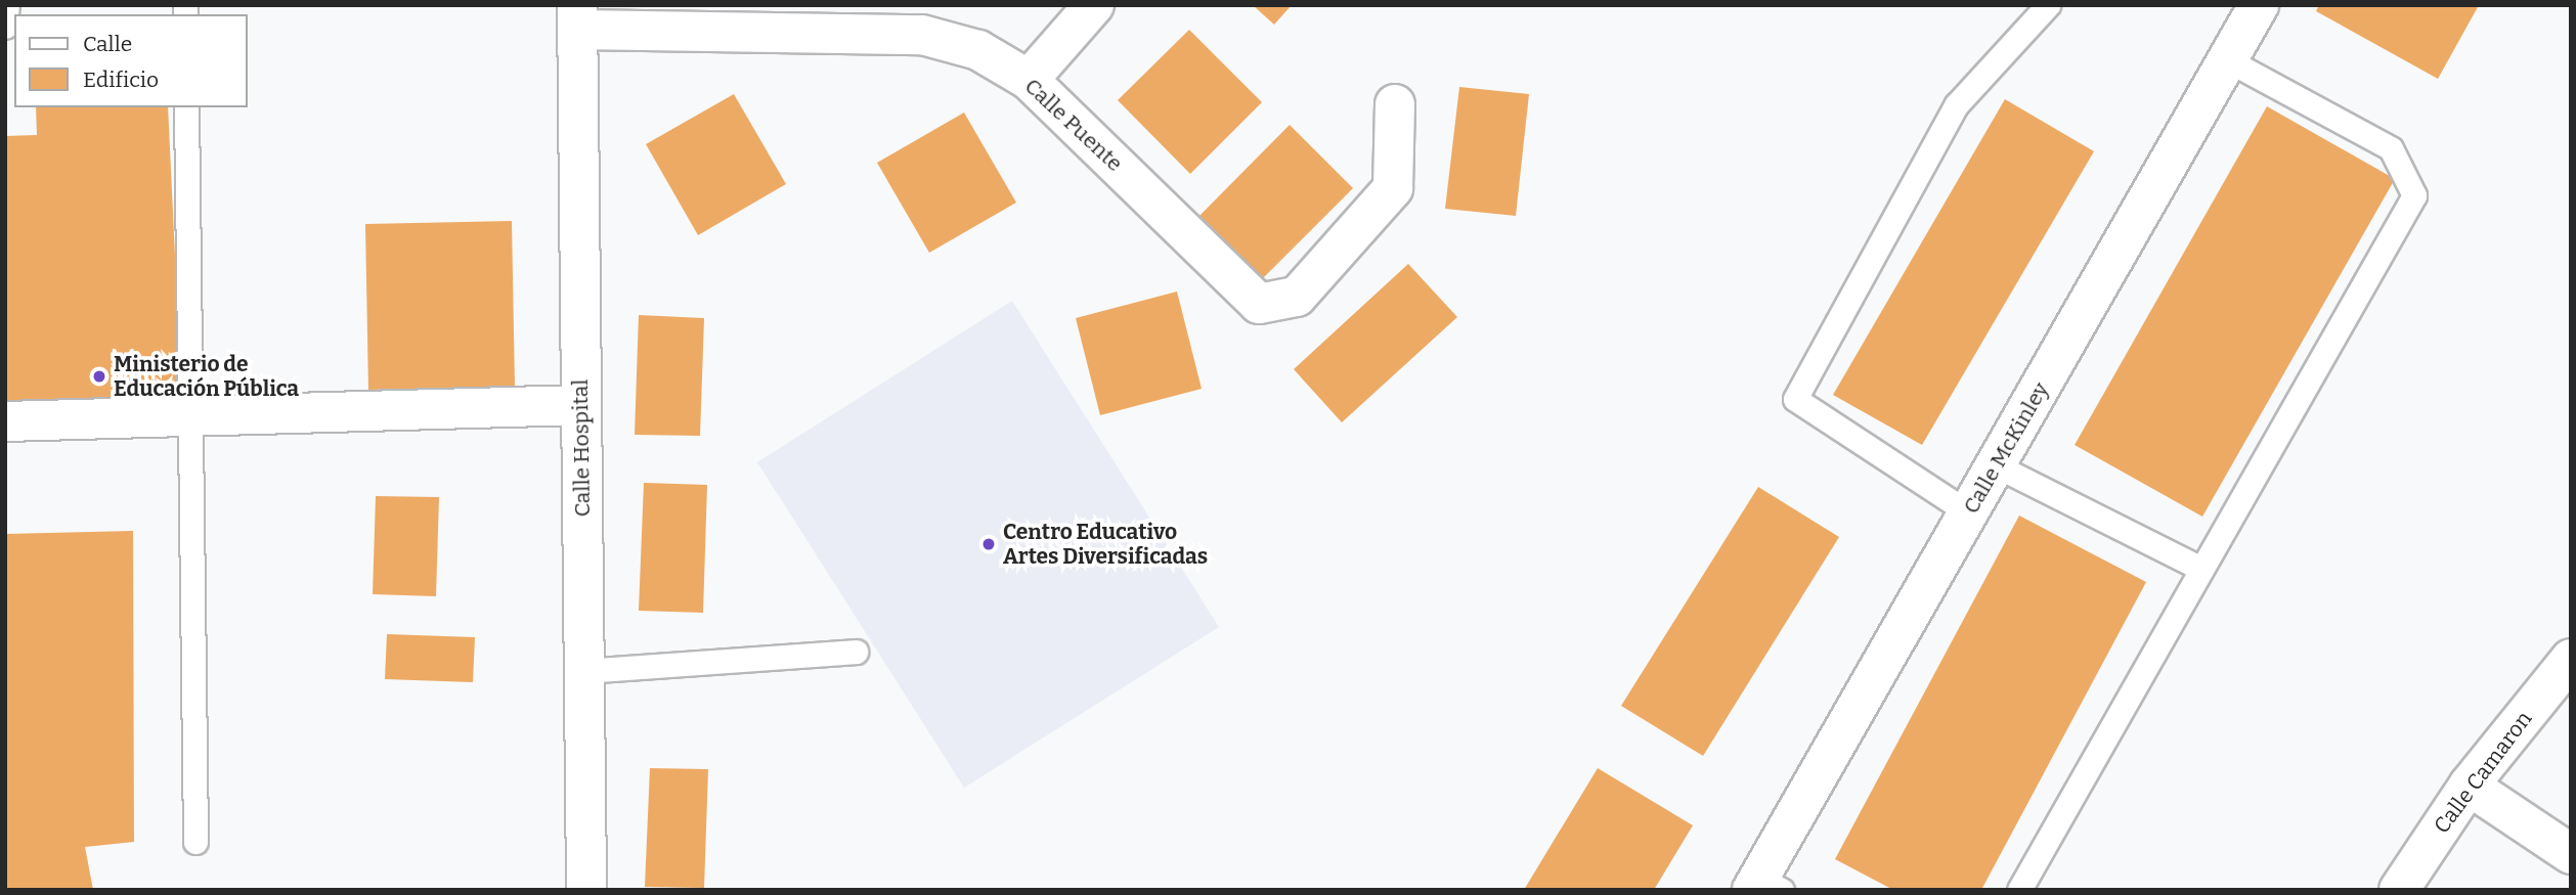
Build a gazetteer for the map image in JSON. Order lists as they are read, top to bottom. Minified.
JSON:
{"streets":{"street":["Calle Puente","Calle Hospital","Calle McKinley","Calle Camaron"]},"crossings":[["Calle Puente","Calle Hospital"]],"places":["Ministerio de Educación Pública","Centro Educativo Artes Diversificadas"],"legend":["Calle","Edificio"]}
